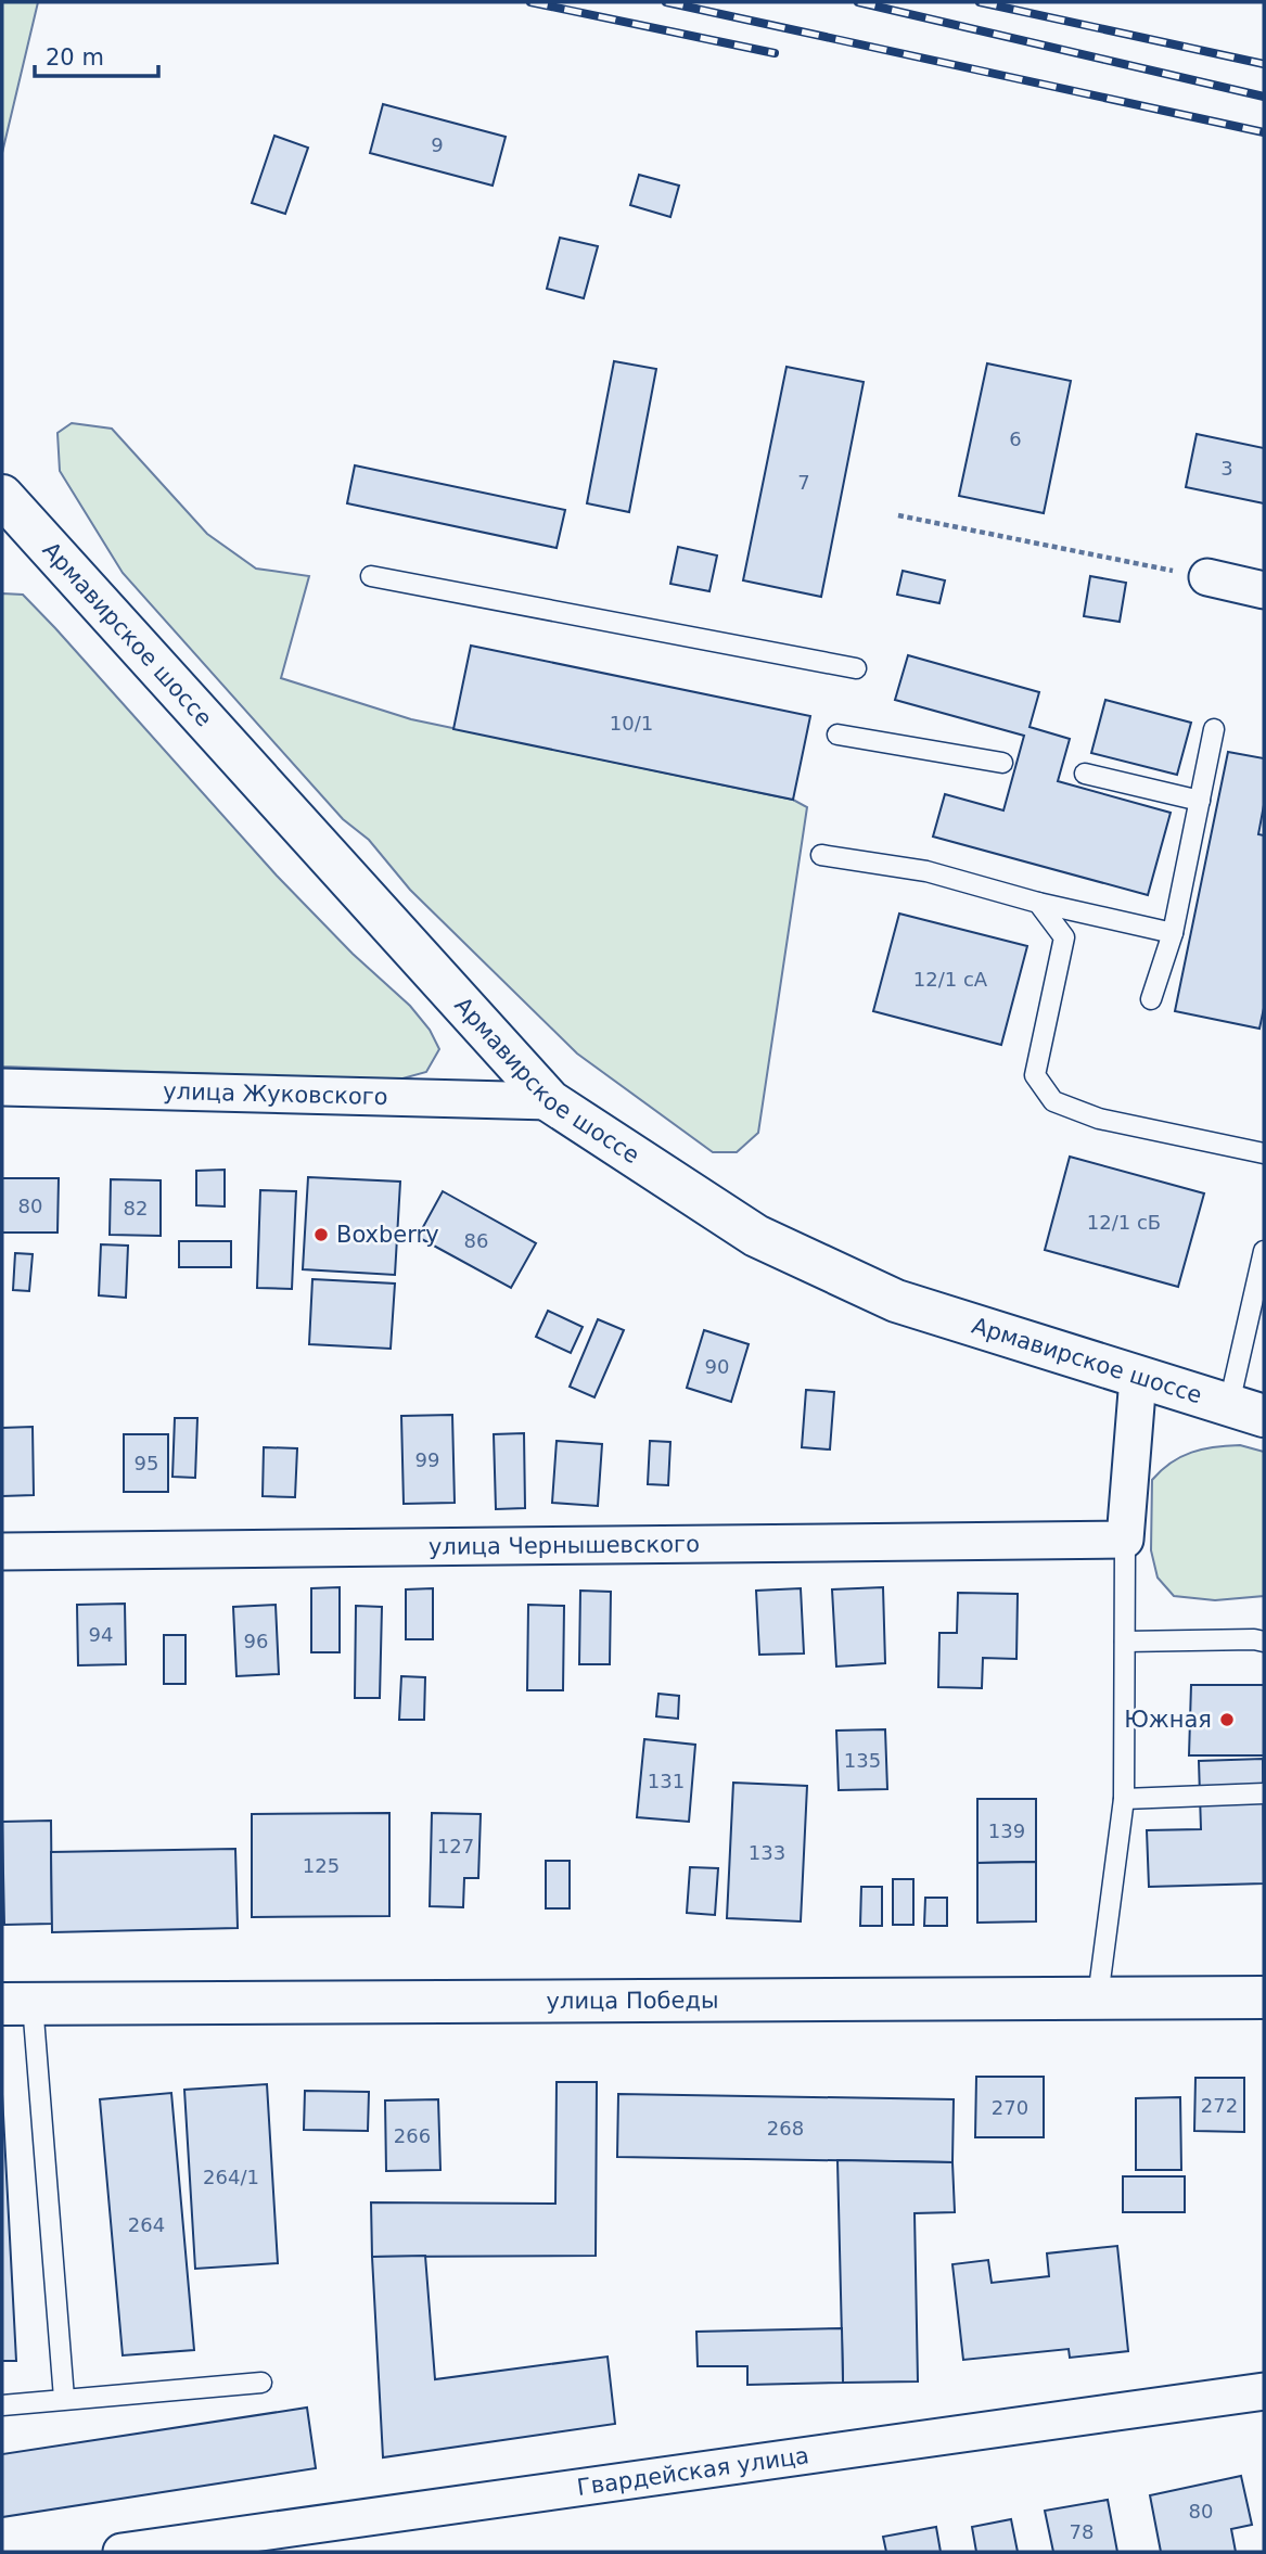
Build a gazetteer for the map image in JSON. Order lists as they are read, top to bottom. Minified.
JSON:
{"streets":{"main road":["Армавирское шоссе","улица Победы"],"street":["улица Жуковского","улица Чернышевского","Гвардейская улица"]},"crossings":[["Армавирское шоссе","улица Жуковского"]],"places":["Boxberry","Южная"],"house_numbers":["9","6","3","7","10/1","12/1 сА","80","82","12/1 сБ","86","90","99","95","94","96","135","131","139","127","133","125","272","270","268","266","264/1","264","80","78"],"scale_bar":"20 m"}
